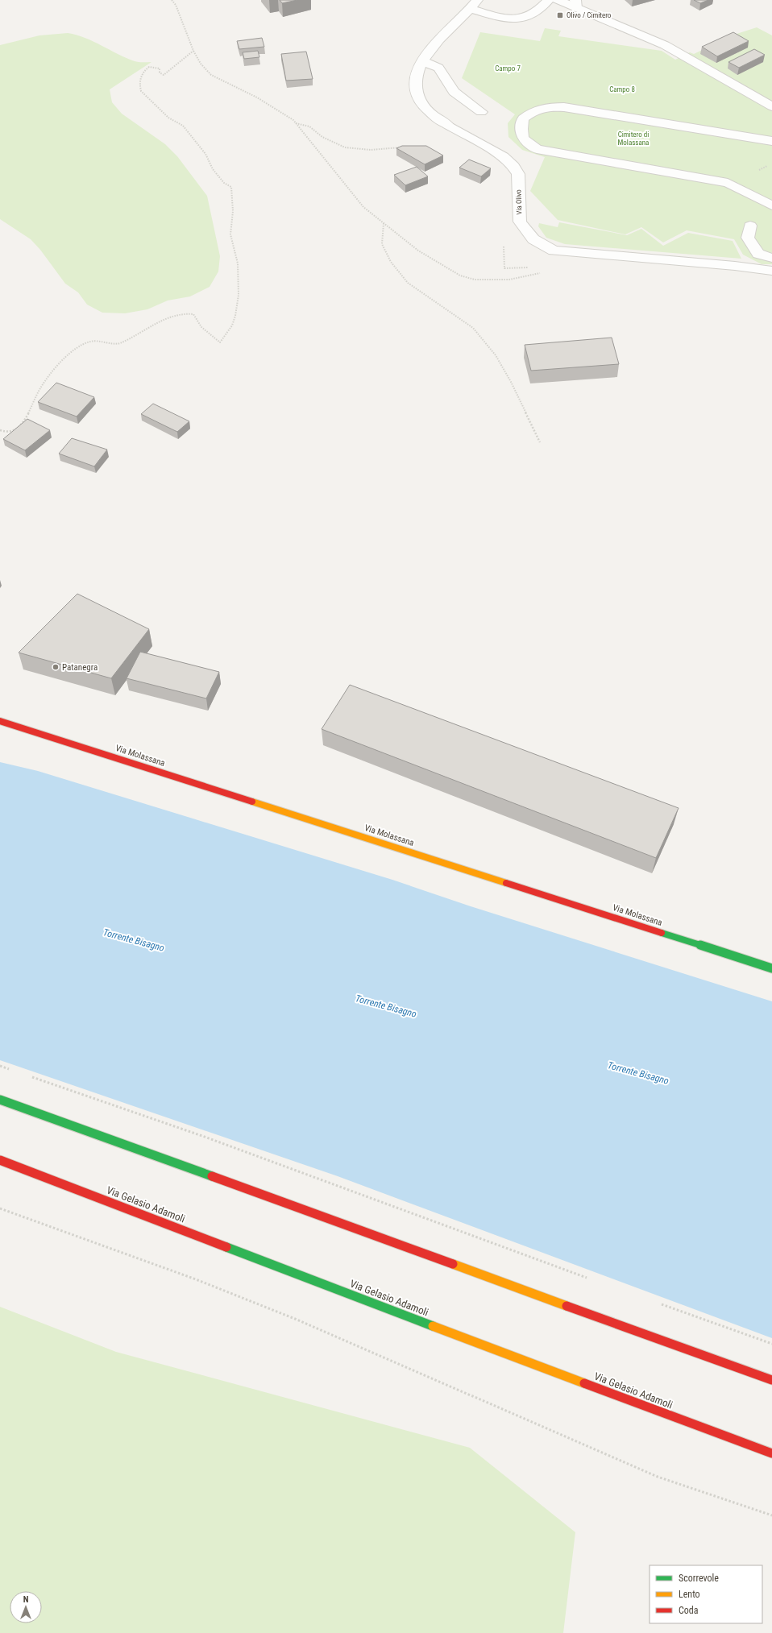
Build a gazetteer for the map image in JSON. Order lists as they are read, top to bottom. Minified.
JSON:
{"streets":{"main road":["Via Molassana","Via Gelasio Adamoli"],"street":["Via Olivo"]},"water":["Torrente Bisagno"],"parks":["Campo 7","Campo 8","Cimitero di Molassana"],"places":{"transit":["Olivo / Cimitero"],"other":["Patanegra"]},"legend":["Scorrevole","Lento","Coda"],"north":"top"}
